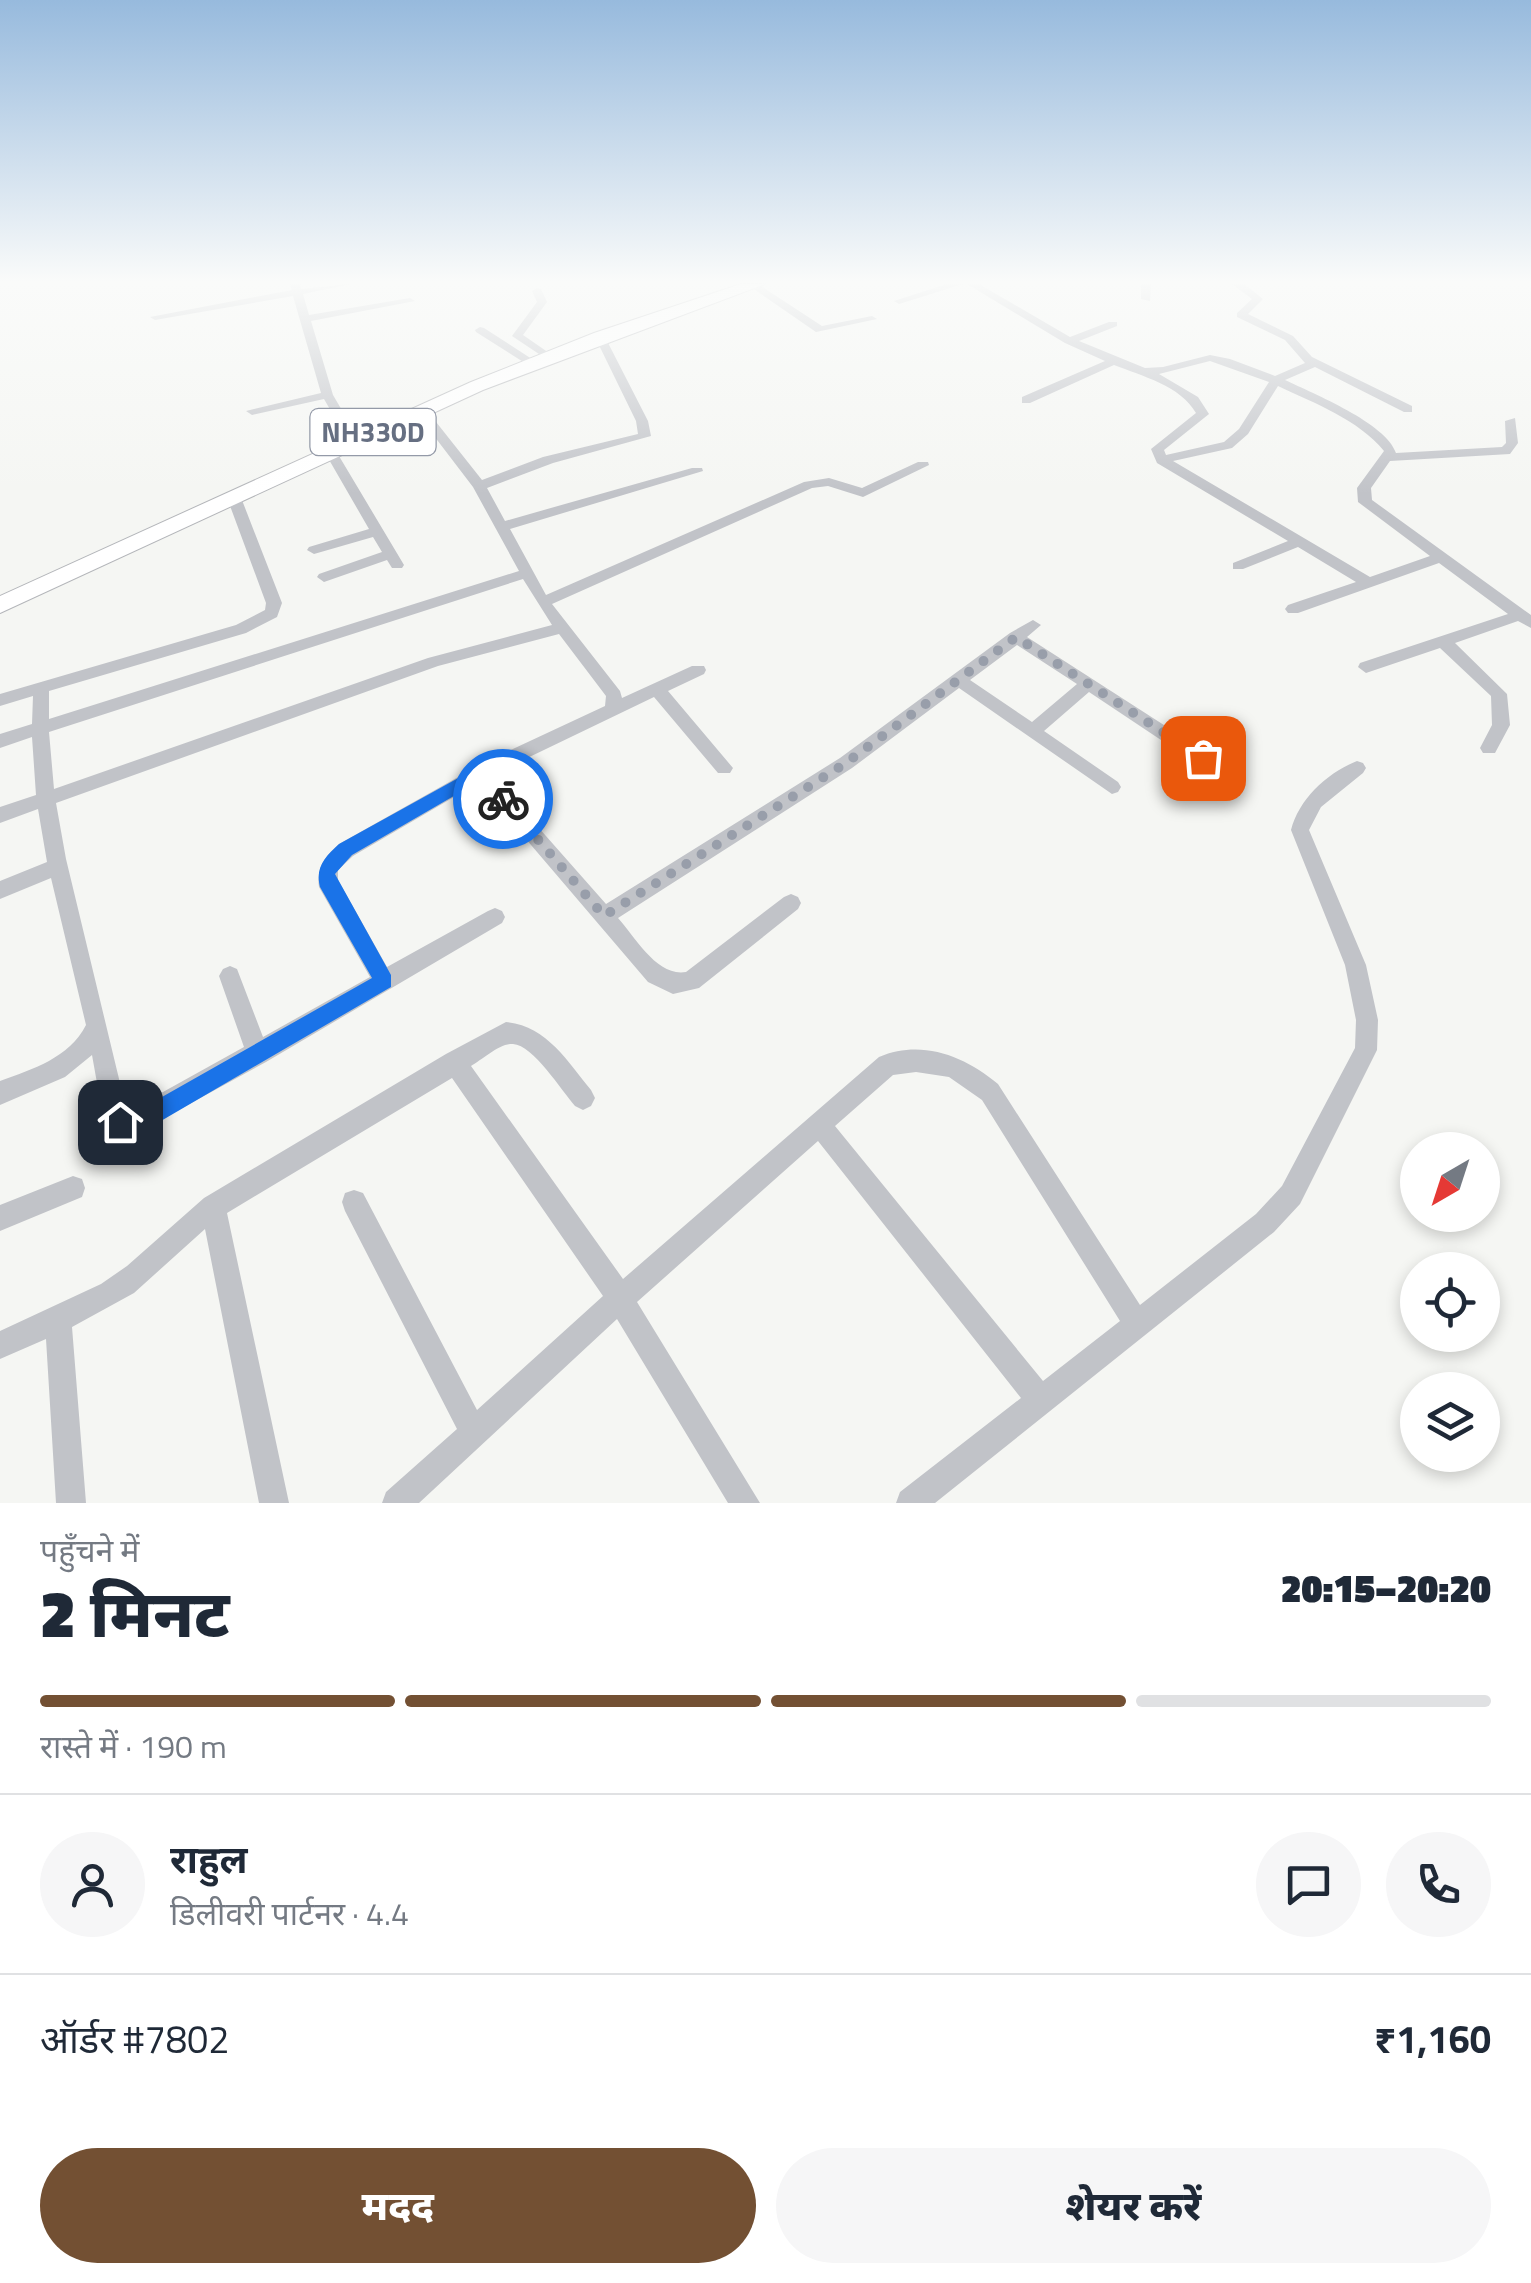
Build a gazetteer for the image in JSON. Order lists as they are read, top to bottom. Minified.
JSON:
{"streets":{"highway":["NH330D"]},"north":"bottom left","page":{"heading":["2 मिनट","पहुँचने में","20:15–20:20"],"panel":["राहुल","डिलीवरी पार्टनर · 4.4","ऑर्डर #7802","₹1,160"],"bar":"रास्ते में · 190 m","buttons":["मदद","शेयर करें"]}}
